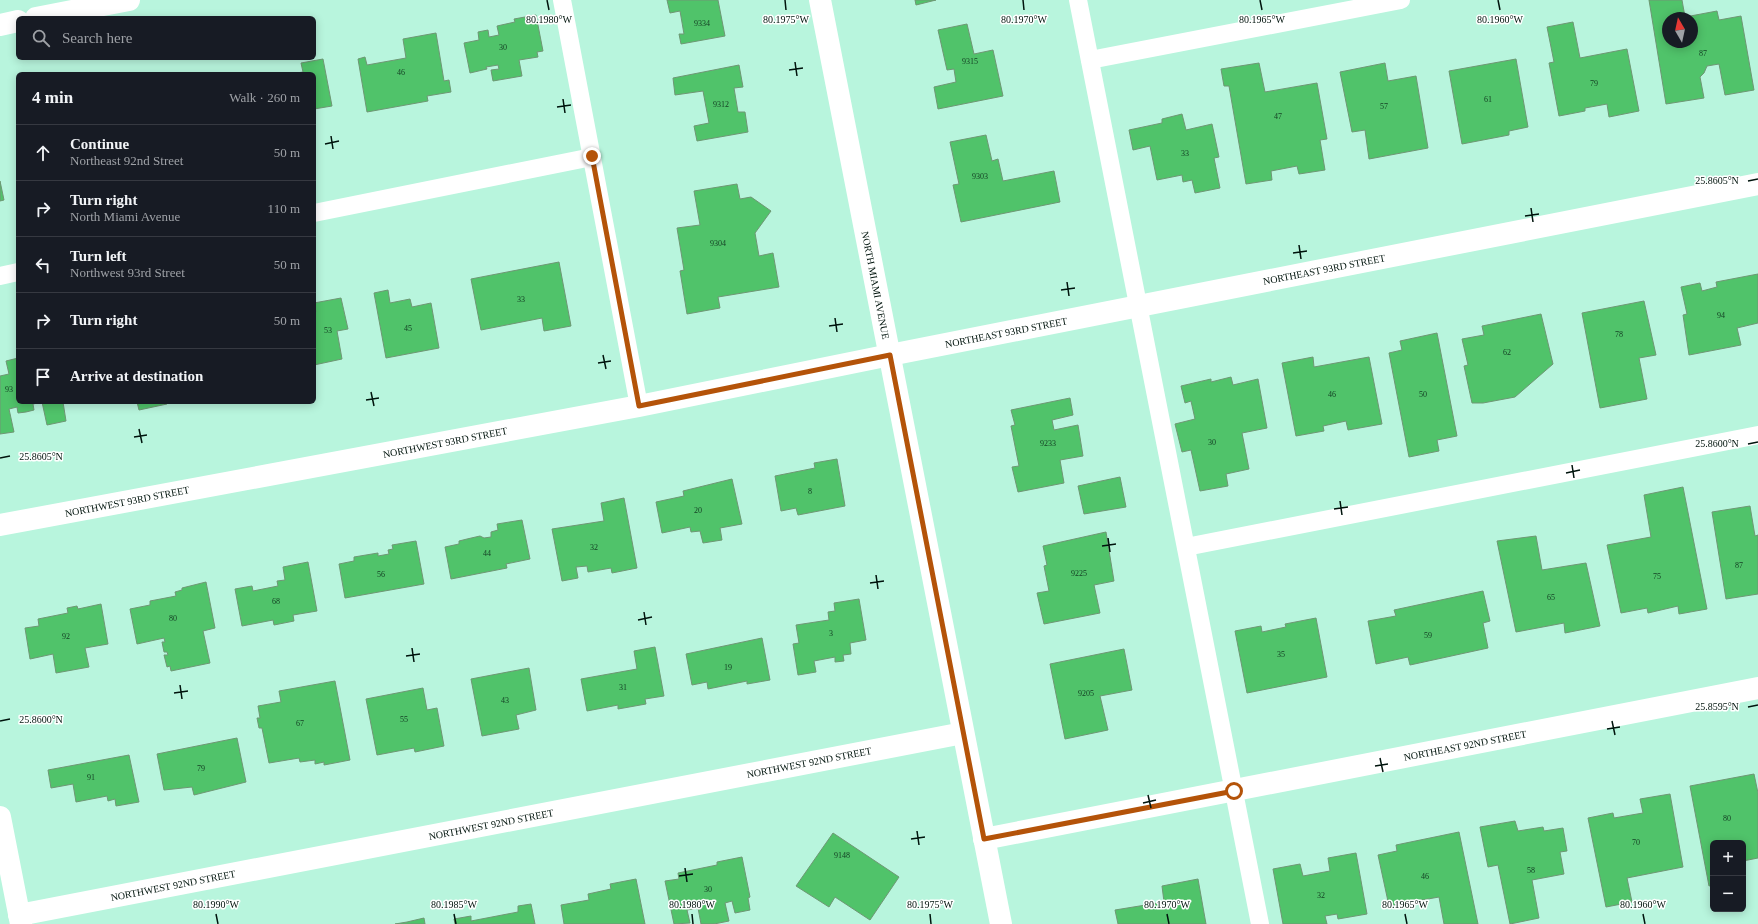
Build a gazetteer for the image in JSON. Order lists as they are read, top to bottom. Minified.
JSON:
{"streets":{"street":["NORTHEAST 93RD STREET","NORTH MIAMI AVENUE","NORTHWEST 93RD STREET","NORTHEAST 92ND STREET","NORTHWEST 92ND STREET"]},"crossings":[["NORTHEAST 93RD STREET","NORTH MIAMI AVENUE"],["NORTHEAST 93RD STREET","NORTHWEST 93RD STREET"],["NORTH MIAMI AVENUE","NORTHWEST 93RD STREET"],["NORTH MIAMI AVENUE","NORTHEAST 92ND STREET"],["NORTH MIAMI AVENUE","NORTHWEST 92ND STREET"]],"house_numbers":["9334","30","87","9315","46","79","61","9312","57","47","33","9303","9304","33","94","45","53","78","62","93","46","50","30","9233","8","20","32","44","87","9225","56","75","65","68","80","3","59","92","35","19","31","9205","43","55","67","79","91","80","70","9148","58","46","30","32"],"north":"top","page":{"search":"Search here","heading":["4 min","Walk · 260 m"],"list":[["Continue","Northeast 92nd Street","50 m"],["Turn right","North Miami Avenue","110 m"],["Turn left","Northwest 93rd Street","50 m"],["Turn right","50 m"],"Arrive at destination"],"map_buttons":["+","−"]},"coordinates":["80.1980°W","80.1975°W","80.1970°W","80.1965°W","80.1960°W","25.8605°N","25.8600°N","25.8595°N","80.1990°W","80.1985°W"]}
